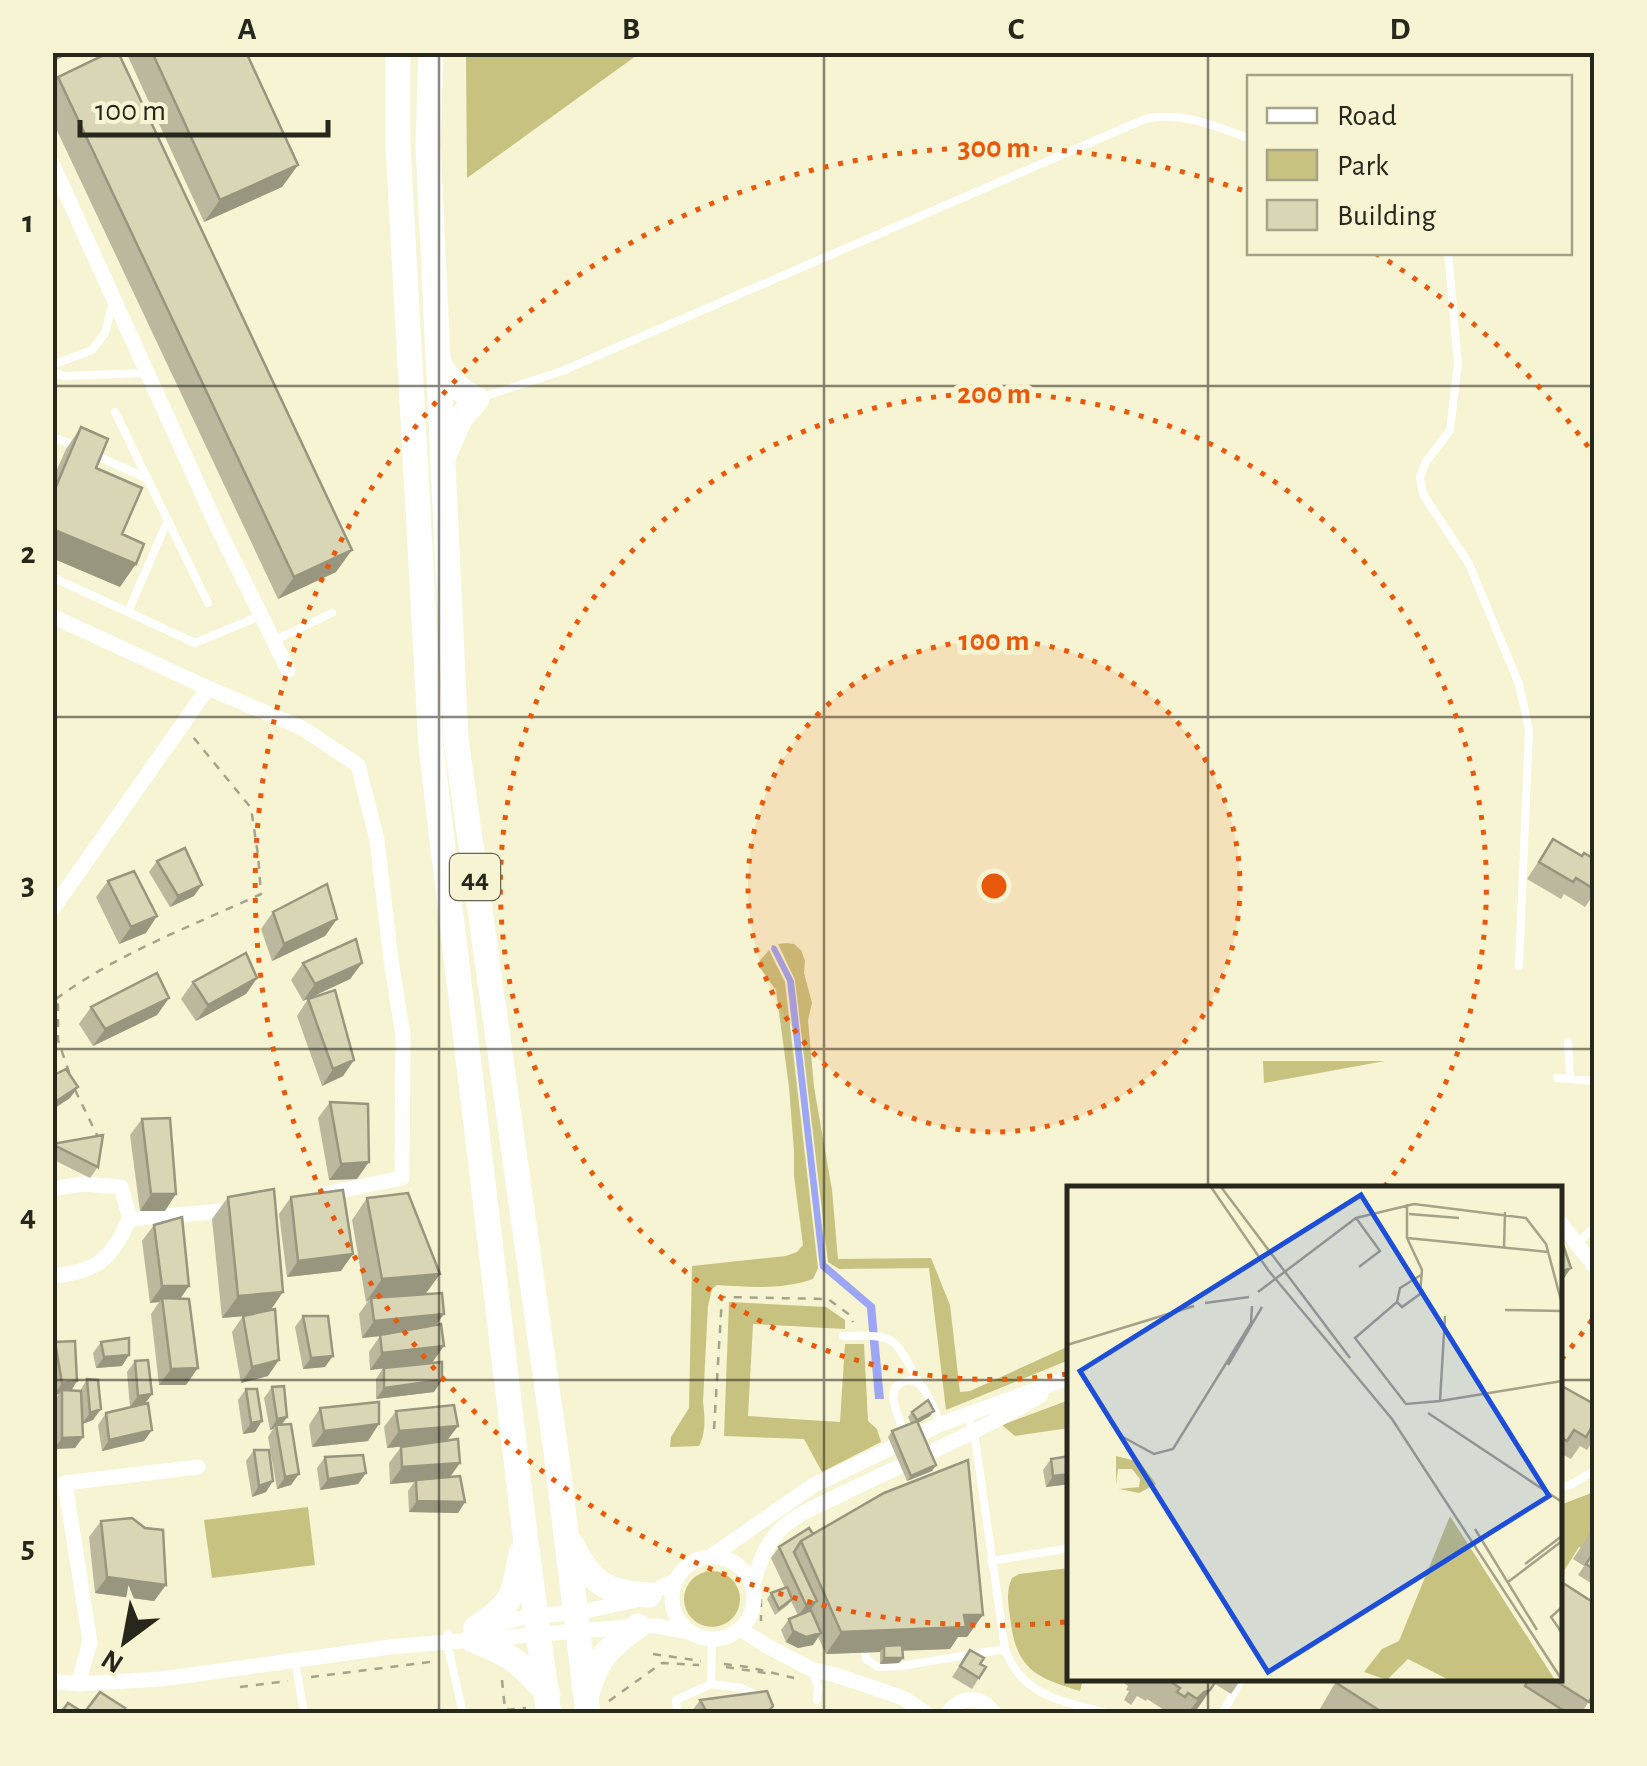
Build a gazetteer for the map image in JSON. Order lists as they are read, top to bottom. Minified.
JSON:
{"streets":{"highway":["44"]},"legend":["Road","Park","Building"],"scale_bar":"100 m","north":"bottom left","grid":{"columns":["A","B","C","D"],"rows":["1","2","3","4","5"]},"rings":["300 m","200 m","100 m"]}
